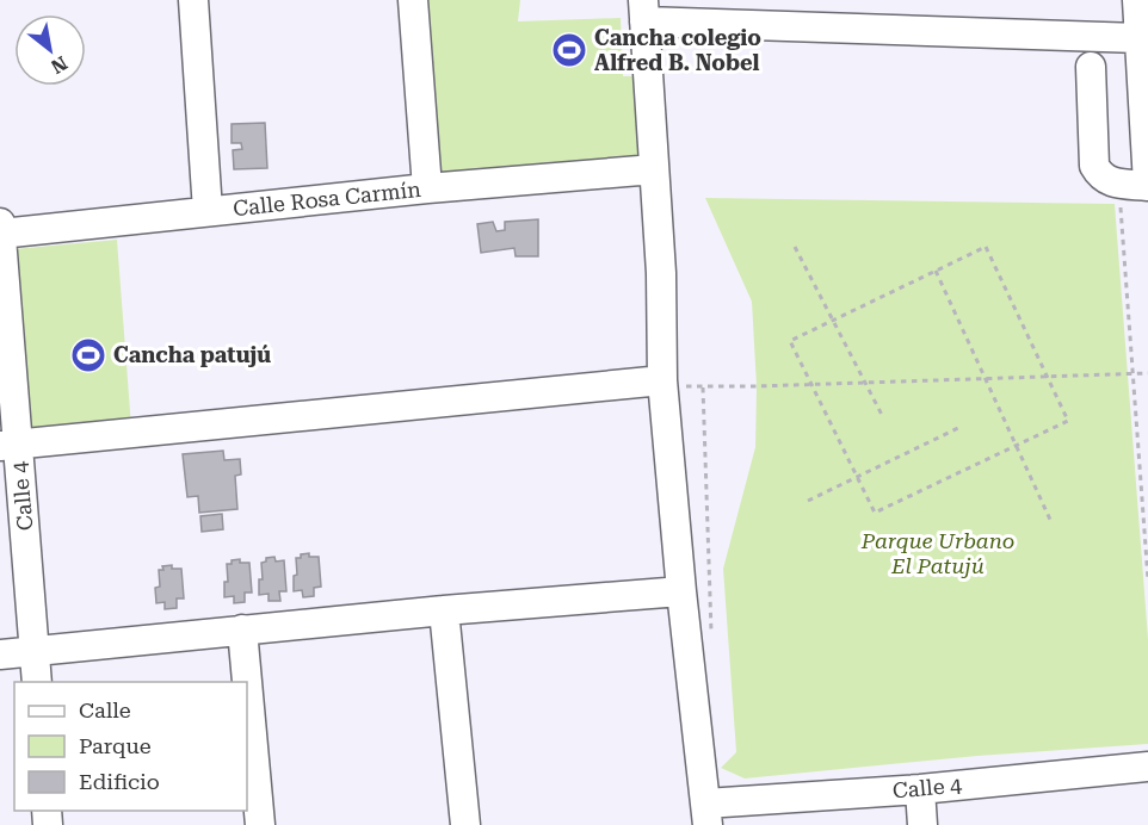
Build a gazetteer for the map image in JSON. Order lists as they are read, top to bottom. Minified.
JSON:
{"streets":{"street":["Calle Rosa Carmín","Calle 4"]},"crossings":[["Calle Rosa Carmín","Calle 4"]],"parks":["Parque Urbano El Patujú"],"places":{"sports":["Cancha colegio Alfred B. Nobel","Cancha patujú"]},"legend":["Calle","Parque","Edificio"],"north":"bottom right"}
